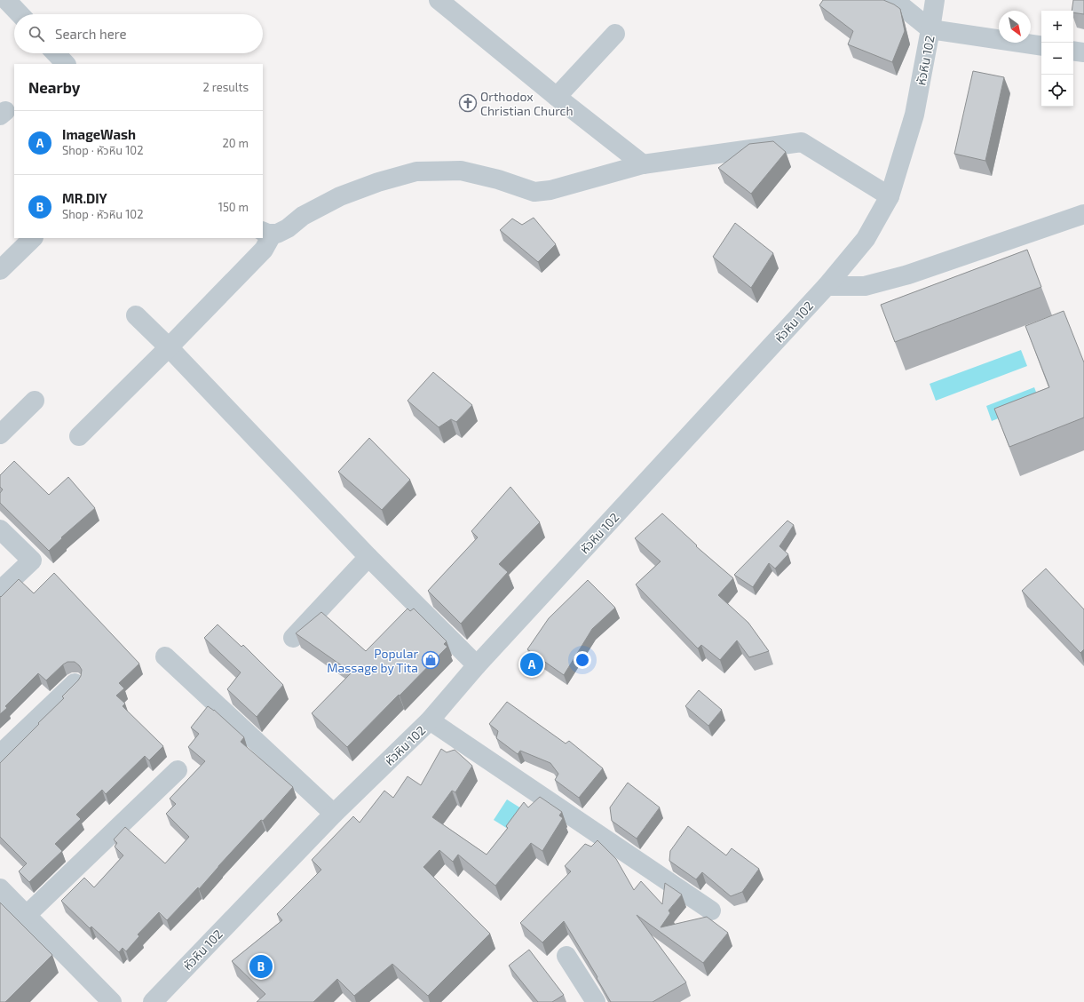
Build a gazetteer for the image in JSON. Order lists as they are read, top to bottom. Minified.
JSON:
{"streets":{"street":["หัวหิน 102"]},"places":{"church":["Orthodox Christian Church"],"shop":["Popular Massage by Tita"]},"north":"bottom right","page":{"map_buttons":["+","−"],"search":"Search here","heading":["Nearby","2 results"],"list":[{"mark":"A","name":"ImageWash","note":"Shop · หัวหิน 102","value":"20 m"},{"mark":"B","name":"MR.DIY","note":"Shop · หัวหิน 102","value":"150 m"}],"pins":["A","B"]}}
